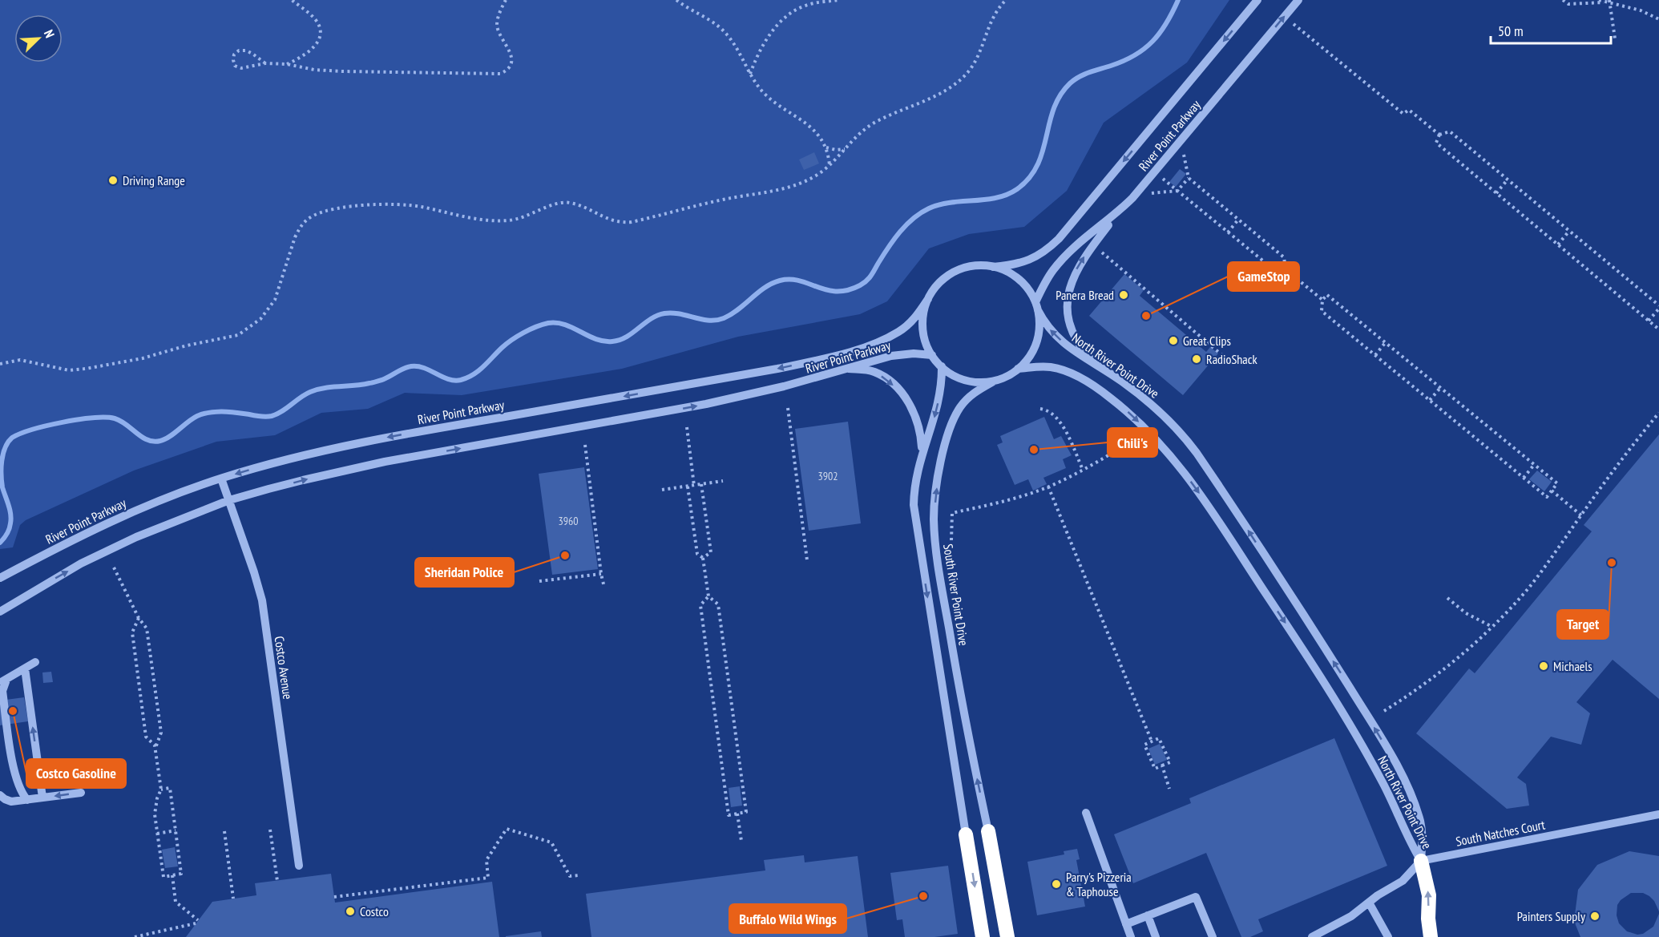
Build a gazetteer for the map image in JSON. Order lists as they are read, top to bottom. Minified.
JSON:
{"streets":{"street":["River Point Parkway","North River Point Drive","South River Point Drive","Costco Avenue","South Natches Court"]},"crossings":[["River Point Parkway","North River Point Drive"],["River Point Parkway","South River Point Drive"],["River Point Parkway","Costco Avenue"],["North River Point Drive","South River Point Drive"],["North River Point Drive","South Natches Court"]],"places":["Driving Range","Panera Bread","GameStop","Great Clips","RadioShack","Chili's","Sheridan Police","Target","Michaels","Costco Gasoline","Parry's Pizzeria & Taphouse","Buffalo Wild Wings","Costco","Painters Supply"],"house_numbers":["3902","3960"],"scale_bar":"50 m","north":"top right"}
